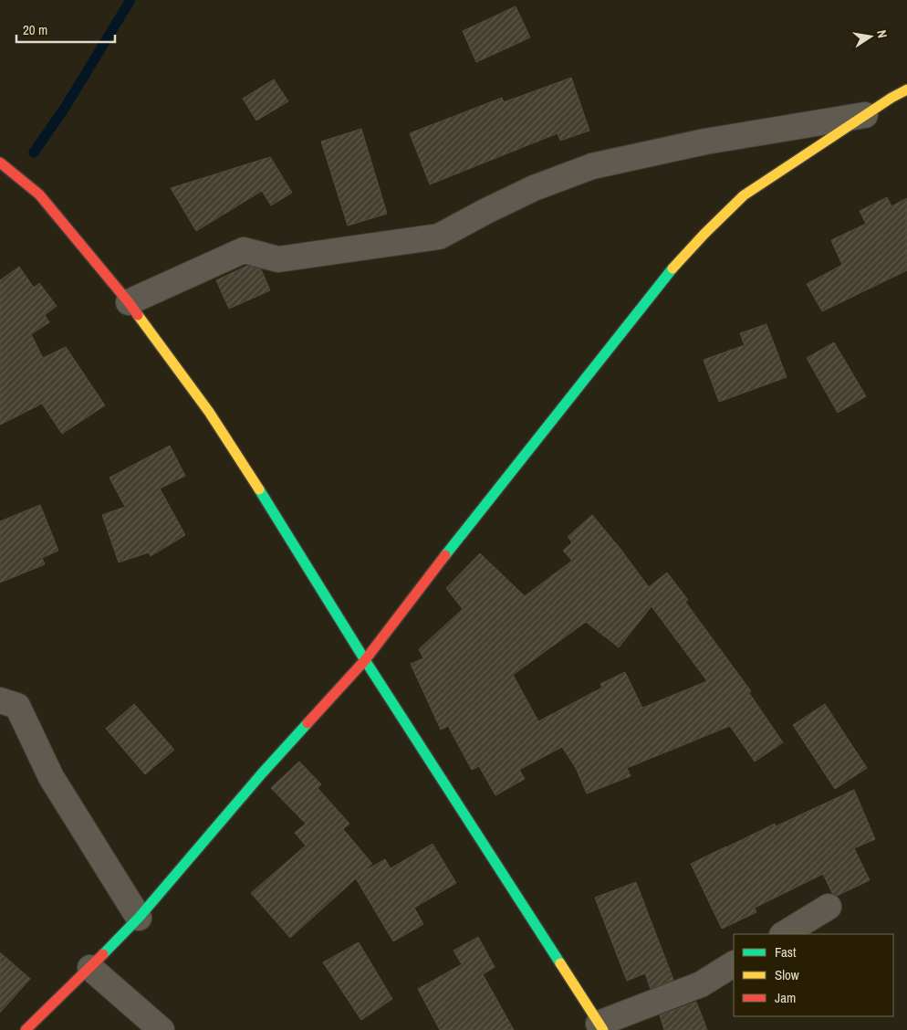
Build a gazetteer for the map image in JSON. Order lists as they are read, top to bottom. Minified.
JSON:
{"legend":["Fast","Slow","Jam"],"scale_bar":"20 m","north":"right"}
